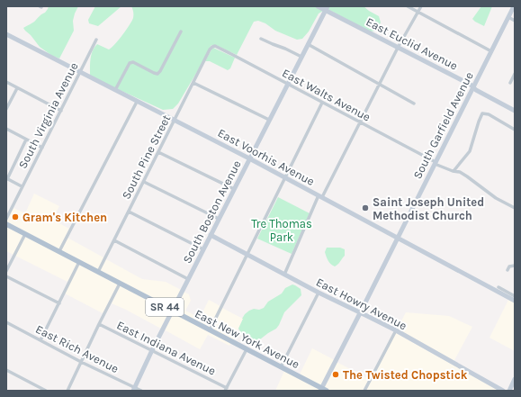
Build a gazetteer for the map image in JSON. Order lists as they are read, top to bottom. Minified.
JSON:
{"streets":{"main road":["SR 44","East New York Avenue"],"street":["East Euclid Avenue","East Walts Avenue","South Virginia Avenue","South Garfield Avenue","South Pine Street","East Voorhis Avenue","South Boston Avenue","East Howry Avenue","East Indiana Avenue","East Rich Avenue"]},"crossings":[["East Euclid Avenue","South Garfield Avenue"],["East Euclid Avenue","South Boston Avenue"],["East Walts Avenue","South Garfield Avenue"],["East Walts Avenue","South Pine Street"],["East Walts Avenue","South Boston Avenue"],["South Virginia Avenue","East Voorhis Avenue"],["South Garfield Avenue","East Voorhis Avenue"],["South Garfield Avenue","East Howry Avenue"],["South Garfield Avenue","East New York Avenue"],["South Pine Street","East Voorhis Avenue"],["South Pine Street","East New York Avenue"],["East Voorhis Avenue","South Boston Avenue"],["South Boston Avenue","East Howry Avenue"],["South Boston Avenue","East New York Avenue"],["South Boston Avenue","East Indiana Avenue"],["South Boston Avenue","East Rich Avenue"]],"parks":["Tre Thomas Park"],"places":["Saint Joseph United Methodist Church","Gram's Kitchen","The Twisted Chopstick"]}
